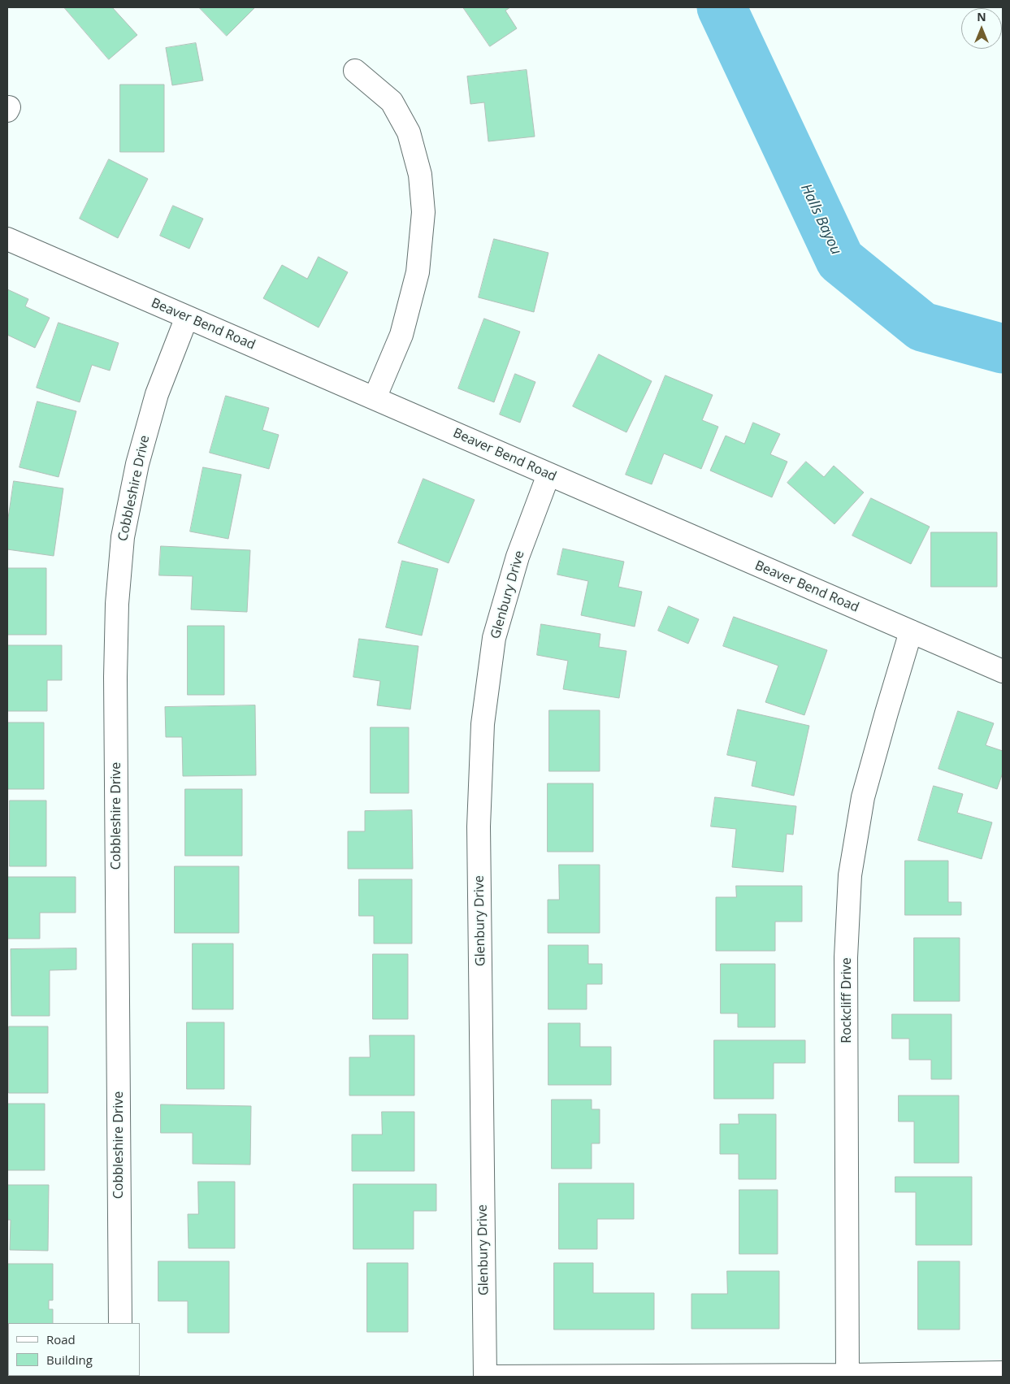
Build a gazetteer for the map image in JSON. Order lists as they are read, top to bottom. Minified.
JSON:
{"streets":{"street":["Beaver Bend Road","Cobbleshire Drive","Glenbury Drive","Rockcliff Drive"]},"crossings":[["Beaver Bend Road","Cobbleshire Drive"],["Beaver Bend Road","Glenbury Drive"],["Beaver Bend Road","Rockcliff Drive"]],"water":["Halls Bayou"],"legend":["Road","Building"],"north":"top"}
